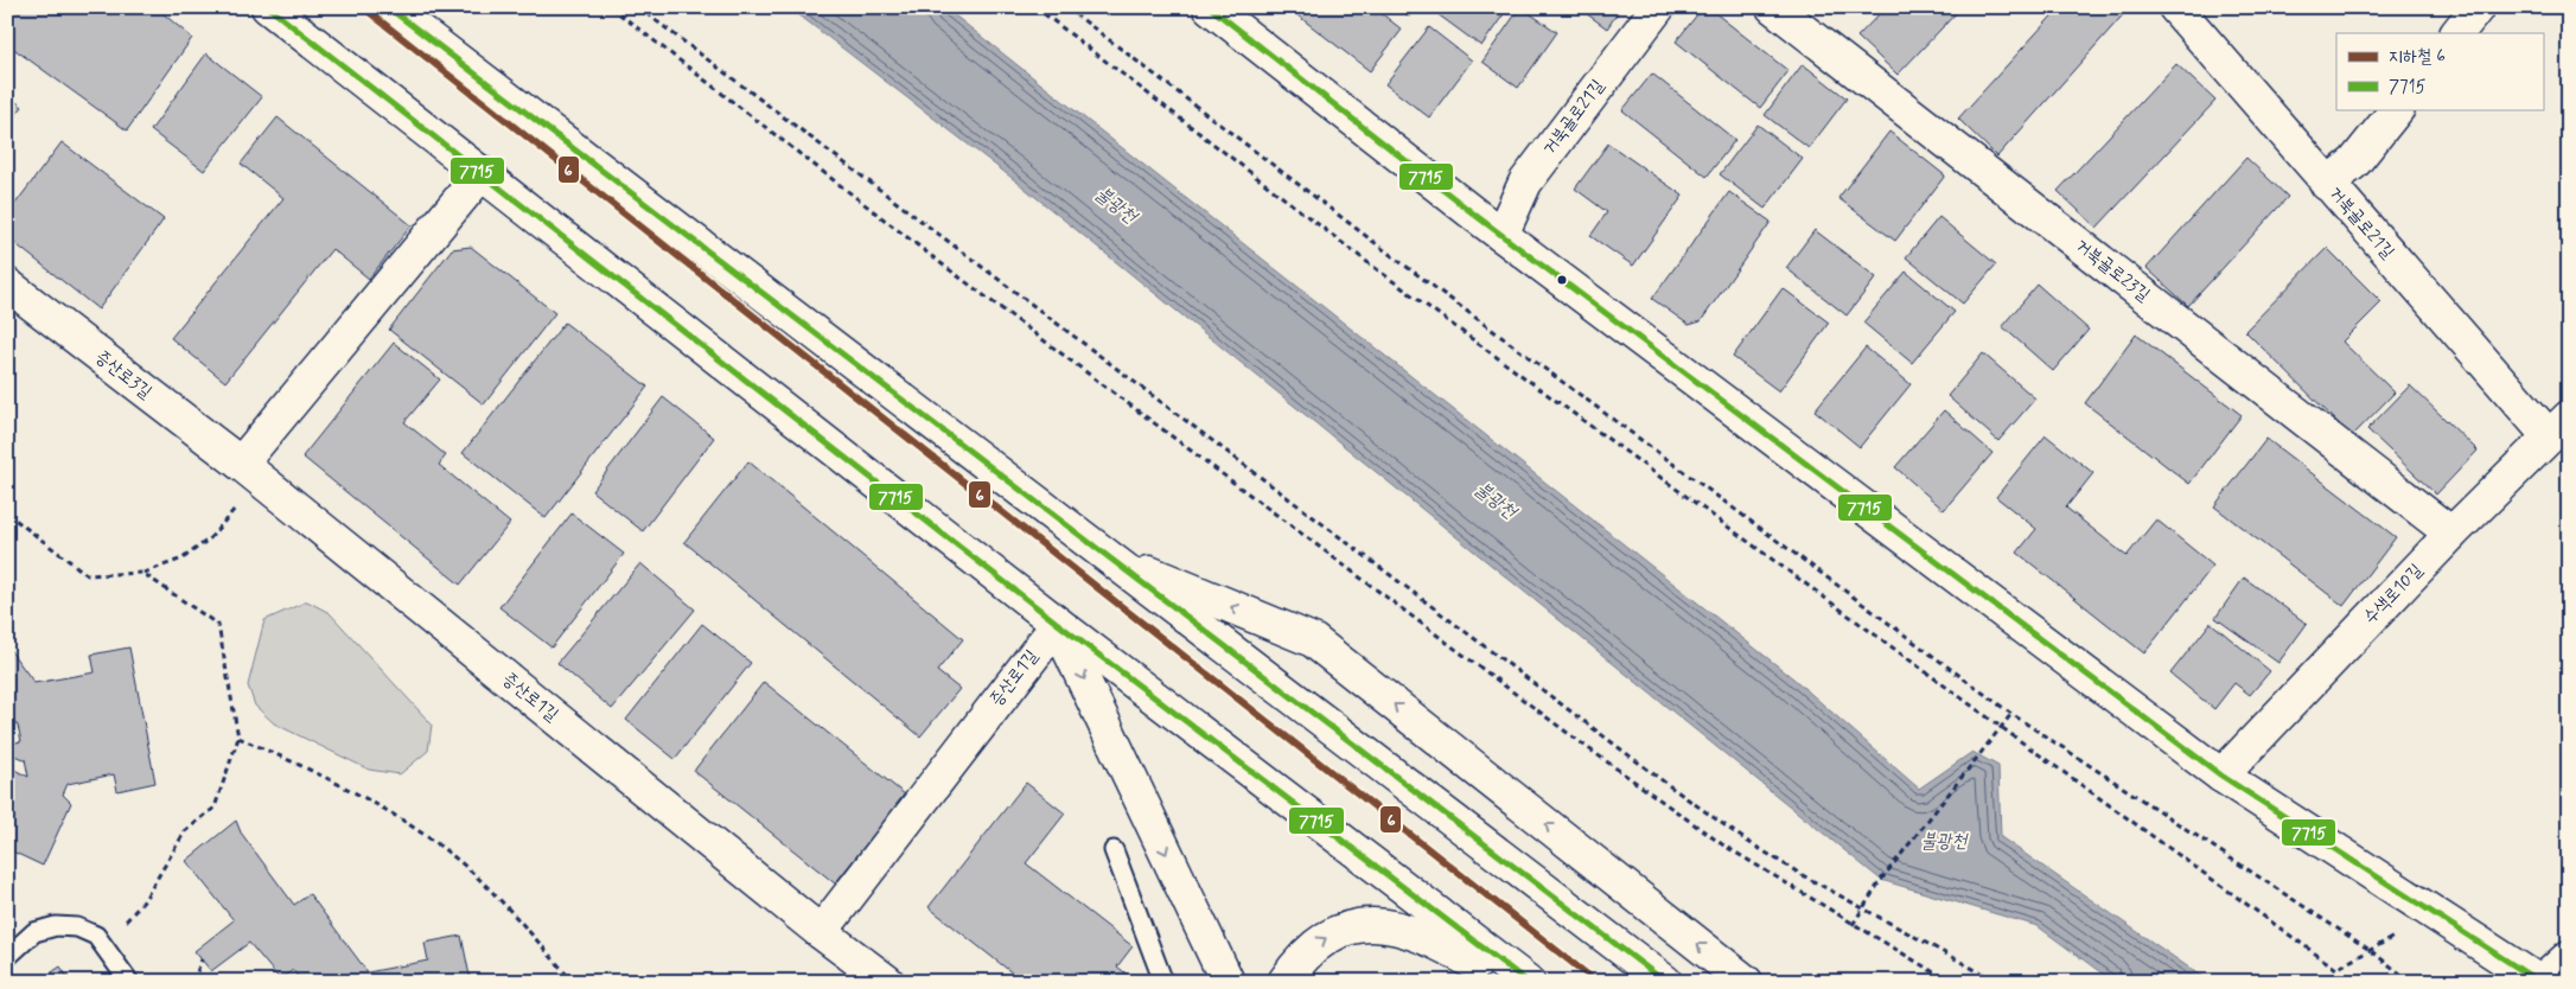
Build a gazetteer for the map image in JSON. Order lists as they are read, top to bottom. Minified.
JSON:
{"streets":{"street":["거북골로21길","거북골로23길","증산로3길","수색로10길","증산로1길"]},"crossings":[["거북골로21길","수색로10길"],["거북골로23길","수색로10길"],["증산로3길","증산로1길"]],"water":["불광천"],"lines":["metro line 6","transit line 7715"],"legend":["지하철 6","7715"]}
